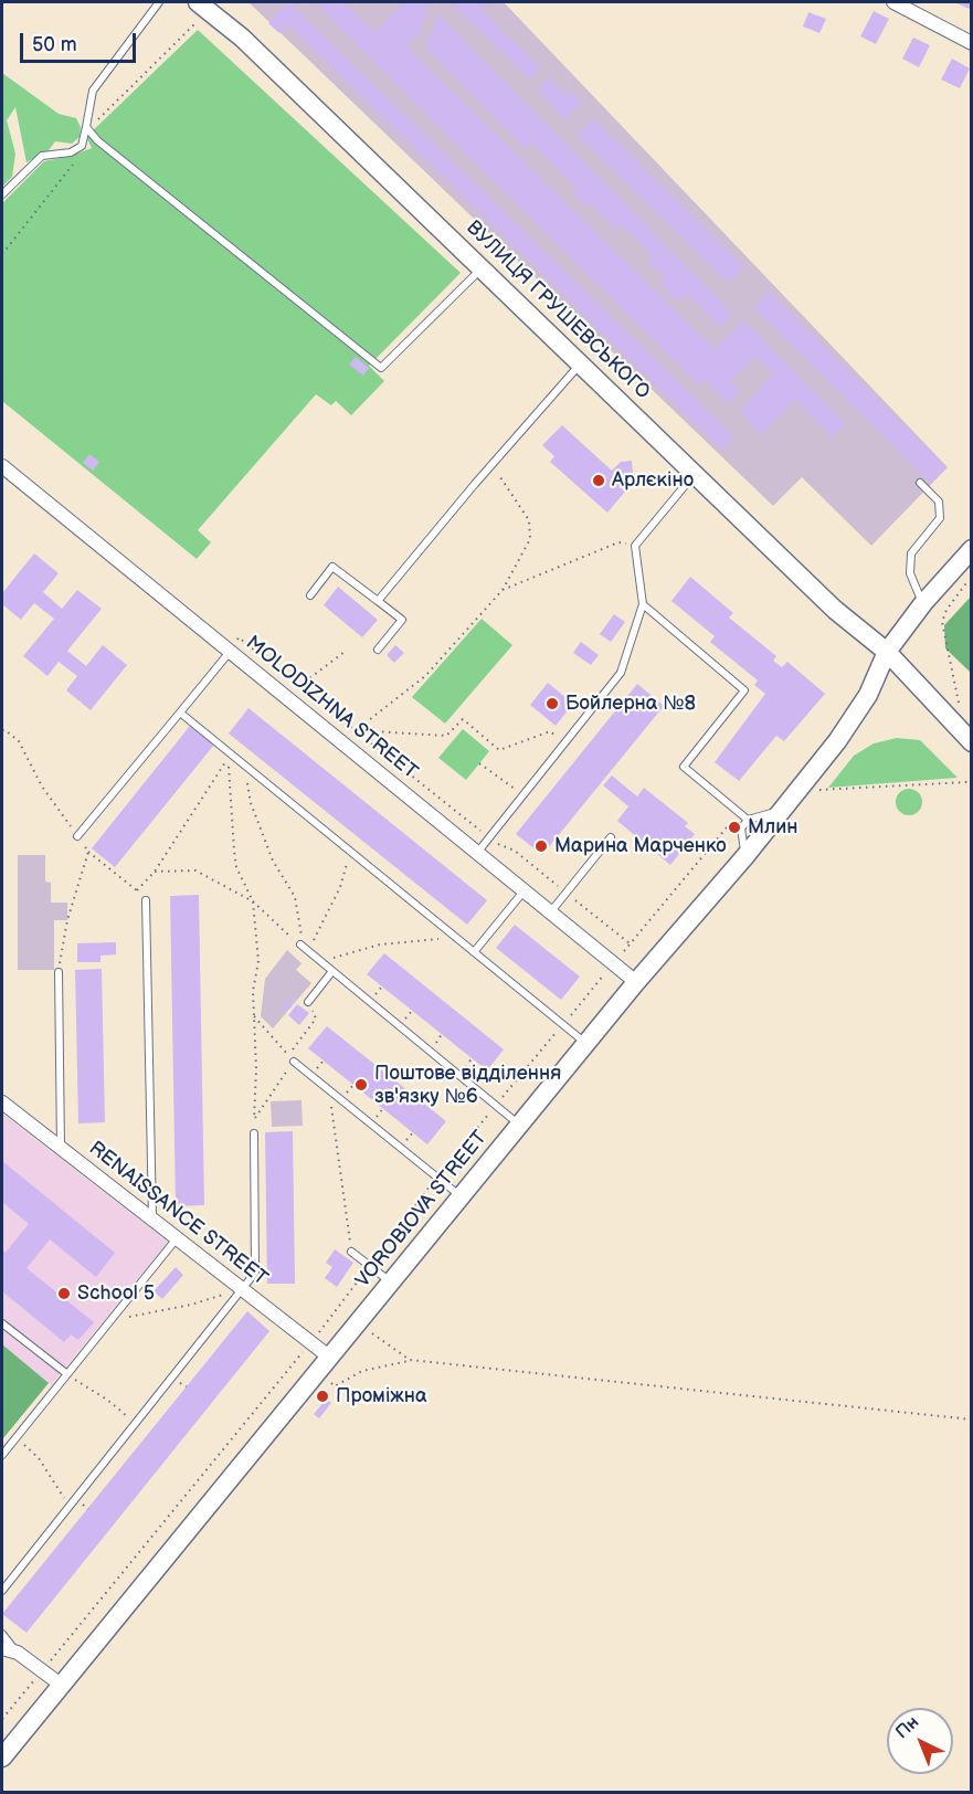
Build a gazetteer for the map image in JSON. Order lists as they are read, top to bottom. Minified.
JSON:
{"streets":{"main road":["ВУЛИЦЯ ГРУШЕВСЬКОГО","VOROBIOVA STREET"],"street":["MOLODIZHNA STREET","RENAISSANCE STREET"]},"crossings":[["ВУЛИЦЯ ГРУШЕВСЬКОГО","VOROBIOVA STREET"],["MOLODIZHNA STREET","VOROBIOVA STREET"],["VOROBIOVA STREET","RENAISSANCE STREET"]],"places":["Арлєкіно","Бойлерна №8","Млин","Марина Марченко","Поштове відділення зв'язку №6","School 5","Проміжна"],"scale_bar":"50 m","north":"top left"}
